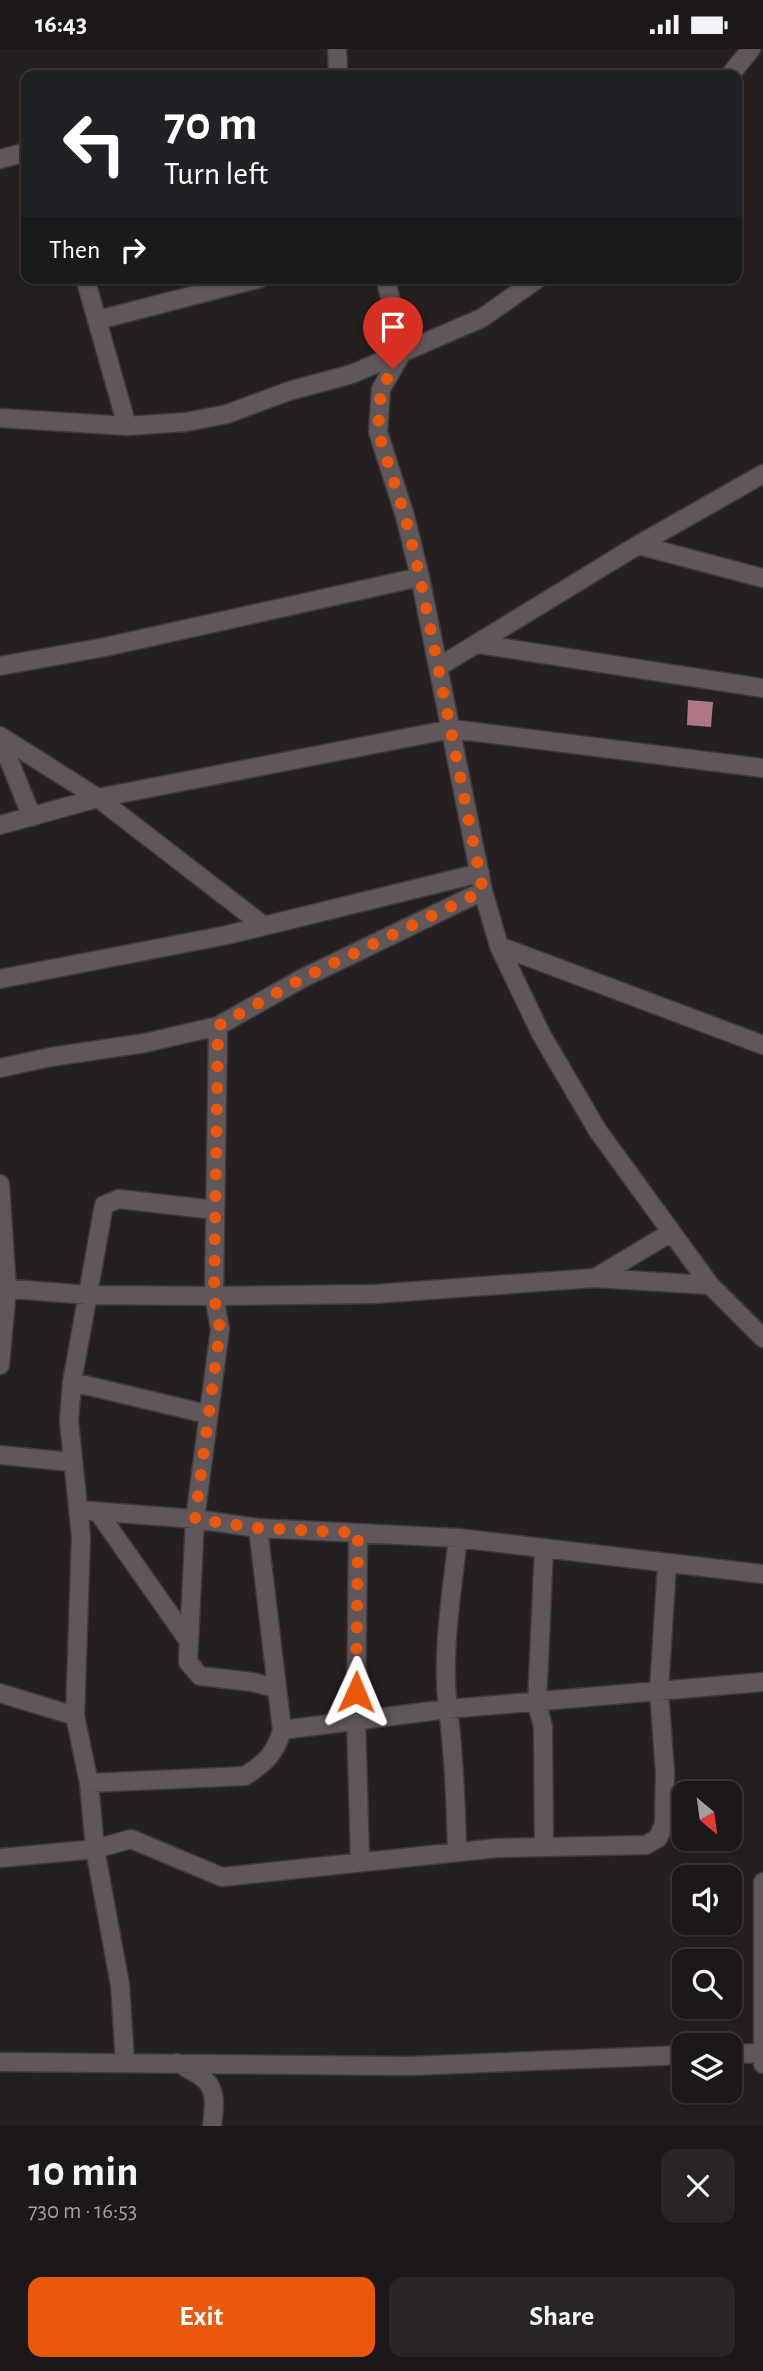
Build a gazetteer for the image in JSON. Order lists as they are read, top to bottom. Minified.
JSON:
{"north":"bottom right","page":{"status":"16:43","turn":["70 m","Turn left"],"then":"Then","heading":["10 min","730 m · 16:53"],"buttons":["Exit","Share"]}}
